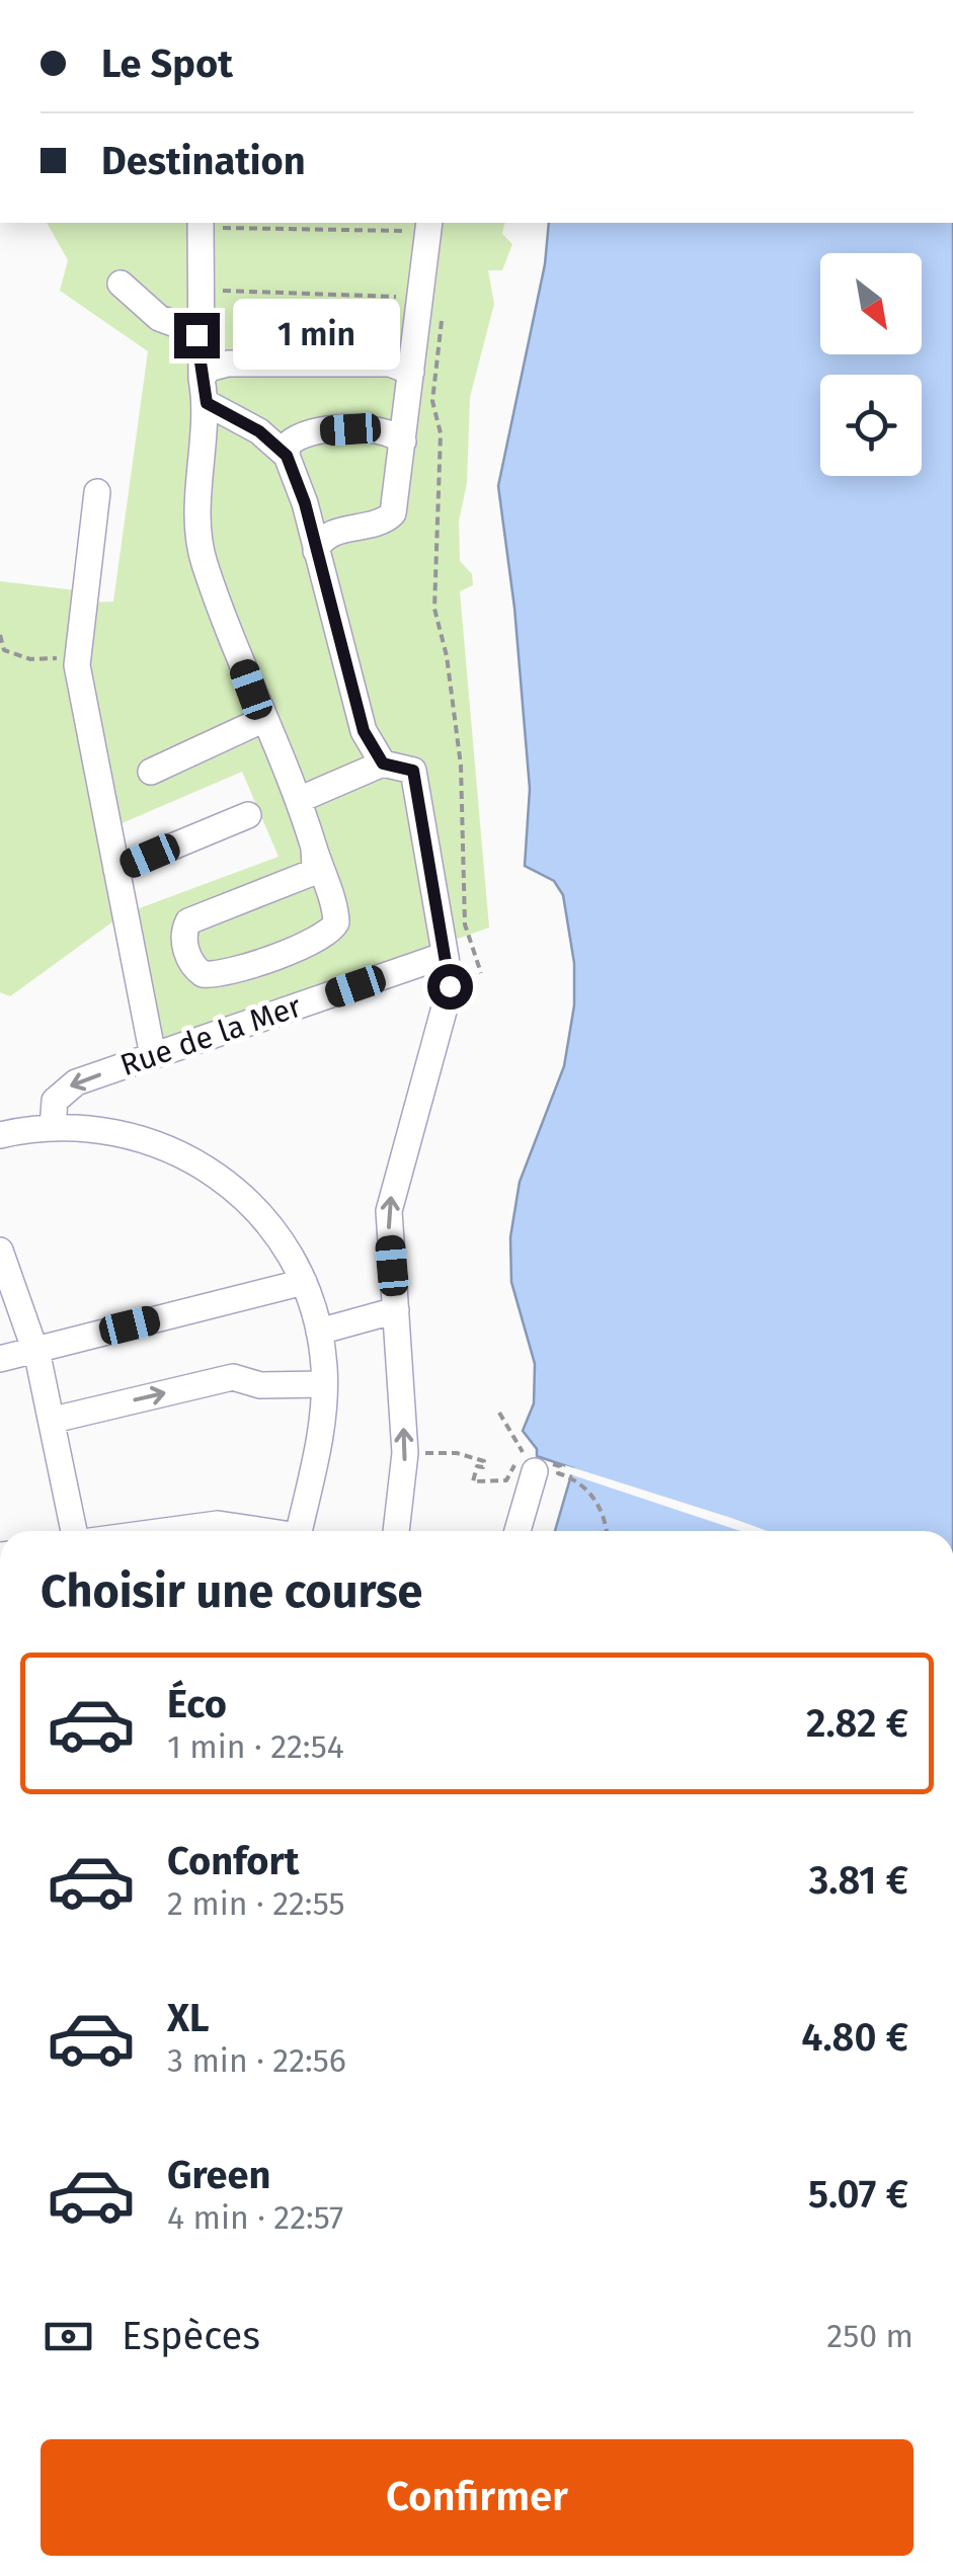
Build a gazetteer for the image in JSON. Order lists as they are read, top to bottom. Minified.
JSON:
{"streets":{"street":["Rue de la Mer"]},"north":"bottom right","page":{"banner":["Le Spot","Destination"],"bubble":"1 min","heading":"Choisir une course","list":[{"name":"Éco","note":"1 min · 22:54","value":"2.82 €"},{"name":"Confort","note":"2 min · 22:55","value":"3.81 €"},{"name":"XL","note":"3 min · 22:56","value":"4.80 €"},{"name":"Green","note":"4 min · 22:57","value":"5.07 €"}],"pay":["Espèces","250 m"],"buttons":"Confirmer"}}
